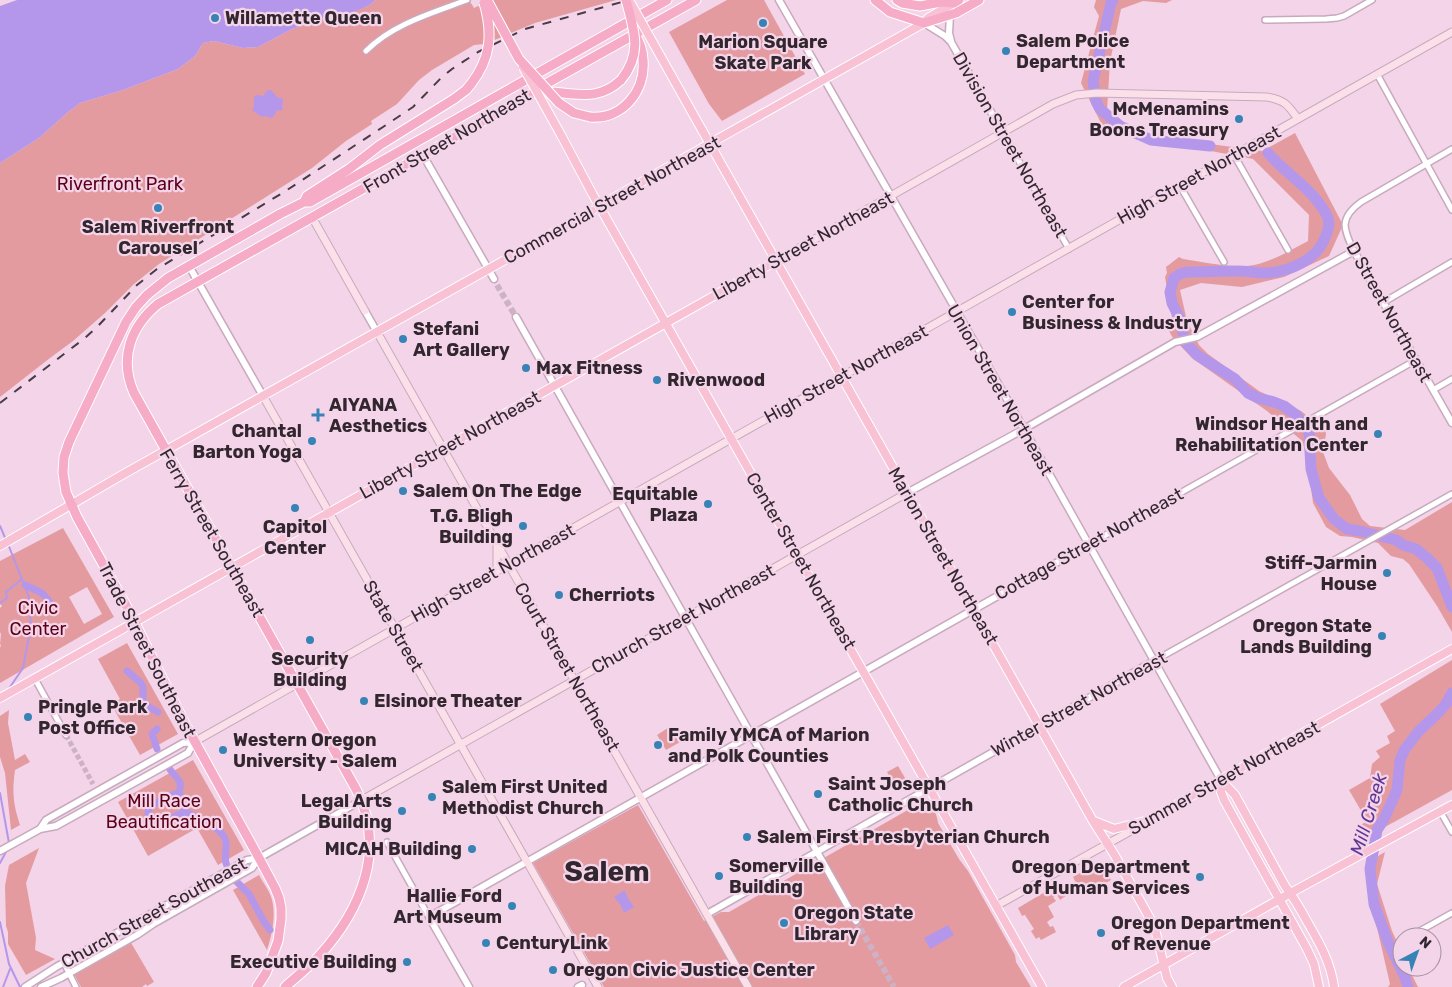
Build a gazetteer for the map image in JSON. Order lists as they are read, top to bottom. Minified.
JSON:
{"streets":{"highway":["Front Street Northeast","Ferry Street Southeast","Trade Street Southeast"],"main road":["High Street Northeast","Commercial Street Northeast","Liberty Street Northeast","Union Street Northeast","Marion Street Northeast","Center Street Northeast","Church Street Northeast","State Street","Court Street Northeast","Summer Street Northeast","Church Street Southeast"],"street":["Division Street Northeast","D Street Northeast","Cottage Street Northeast","Winter Street Northeast"]},"crossings":[["Front Street Northeast","Ferry Street Southeast"],["Front Street Northeast","State Street"],["Front Street Northeast","Trade Street Southeast"],["Front Street Northeast","Court Street Northeast"],["Division Street Northeast","High Street Northeast"],["Division Street Northeast","Liberty Street Northeast"],["High Street Northeast","Liberty Street Northeast"],["High Street Northeast","Union Street Northeast"],["High Street Northeast","Ferry Street Southeast"],["High Street Northeast","Marion Street Northeast"],["High Street Northeast","Center Street Northeast"],["High Street Northeast","State Street"],["High Street Northeast","Trade Street Southeast"],["High Street Northeast","Court Street Northeast"],["Commercial Street Northeast","Union Street Northeast"],["Commercial Street Northeast","Ferry Street Southeast"],["Commercial Street Northeast","Marion Street Northeast"],["Commercial Street Northeast","Center Street Northeast"],["Commercial Street Northeast","State Street"],["Commercial Street Northeast","Trade Street Southeast"],["Commercial Street Northeast","Court Street Northeast"],["Liberty Street Northeast","Union Street Northeast"],["Liberty Street Northeast","Ferry Street Southeast"],["Liberty Street Northeast","Marion Street Northeast"],["Liberty Street Northeast","Center Street Northeast"],["Liberty Street Northeast","State Street"],["Liberty Street Northeast","Trade Street Southeast"],["Liberty Street Northeast","Court Street Northeast"],["D Street Northeast","Cottage Street Northeast"],["D Street Northeast","Church Street Northeast"],["Union Street Northeast","Cottage Street Northeast"],["Union Street Northeast","Church Street Northeast"],["Union Street Northeast","Winter Street Northeast"],["Union Street Northeast","Summer Street Northeast"],["Ferry Street Southeast","State Street"],["Ferry Street Southeast","Church Street Southeast"],["Cottage Street Northeast","Marion Street Northeast"],["Cottage Street Northeast","Center Street Northeast"],["Cottage Street Northeast","State Street"],["Cottage Street Northeast","Court Street Northeast"],["Marion Street Northeast","Church Street Northeast"],["Marion Street Northeast","Winter Street Northeast"],["Marion Street Northeast","Summer Street Northeast"],["Center Street Northeast","Church Street Northeast"],["Center Street Northeast","Winter Street Northeast"],["Center Street Northeast","Summer Street Northeast"],["Church Street Northeast","State Street"],["Church Street Northeast","Court Street Northeast"],["Church Street Northeast","Church Street Southeast"],["State Street","Church Street Southeast"],["Trade Street Southeast","Church Street Southeast"],["Court Street Northeast","Winter Street Northeast"]],"districts":["Salem"],"water":["Mill Creek"],"parks":["Riverfront Park","Civic Center","Mill Race Beautification"],"places":{"other":["Willamette Queen","Marion Square Skate Park","Salem Police Department","McMenamins Boons Treasury","Salem Riverfront Carousel","Center for Business & Industry","Stefani Art Gallery","Max Fitness","Rivenwood","Windsor Health and Rehabilitation Center","Chantal Barton Yoga","Salem On The Edge","Equitable Plaza","Capitol Center","T.G. Bligh Building","Stiff-Jarmin House","Cherriots","Oregon State Lands Building","Security Building","Elsinore Theater","Pringle Park Post Office","Family YMCA of Marion and Polk Counties","Western Oregon University - Salem","Saint Joseph Catholic Church","Salem First United Methodist Church","Legal Arts Building","Salem First Presbyterian Church","MICAH Building","Somerville Building","Oregon Department of Human Services","Hallie Ford Art Museum","Oregon State Library","Oregon Department of Revenue","CenturyLink","Executive Building","Oregon Civic Justice Center"],"health":["AIYANA Aesthetics"]},"north":"top right"}
